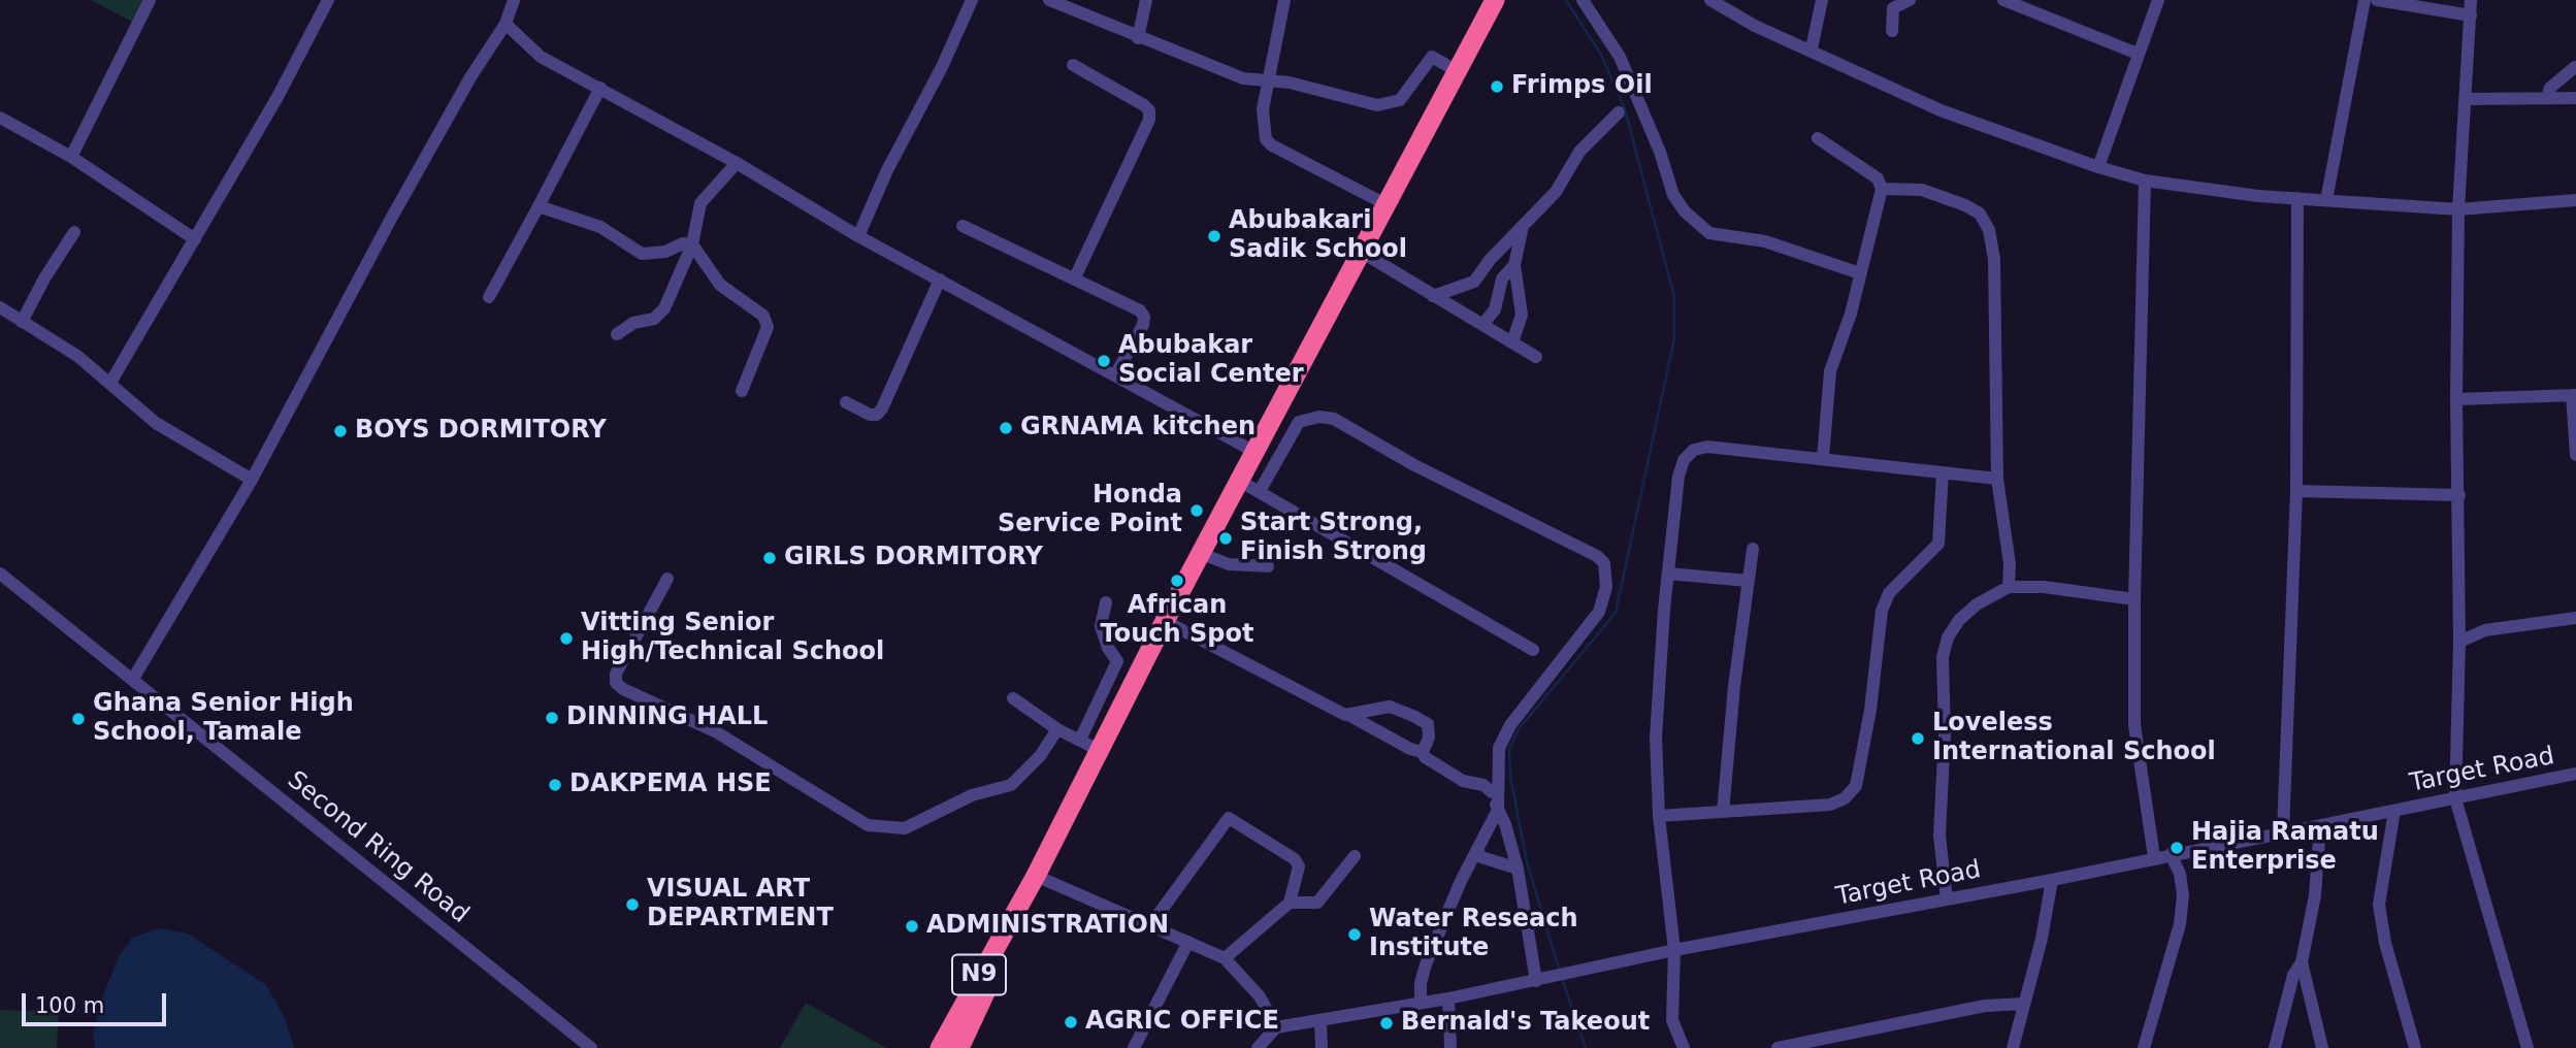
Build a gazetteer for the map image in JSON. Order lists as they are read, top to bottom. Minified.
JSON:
{"streets":{"highway":["N9"],"street":["Target Road","Second Ring Road"]},"places":["Frimps Oil","Abubakari Sadik School","Abubakar Social Center","GRNAMA kitchen","BOYS DORMITORY","Honda Service Point","Start Strong, Finish Strong","GIRLS DORMITORY","African Touch Spot","Vitting Senior High/Technical School","DINNING HALL","Ghana Senior High School, Tamale","Loveless International School","DAKPEMA HSE","Hajia Ramatu Enterprise","VISUAL ART DEPARTMENT","ADMINISTRATION","Water Reseach Institute","AGRIC OFFICE","Bernald's Takeout"],"scale_bar":"100 m"}
